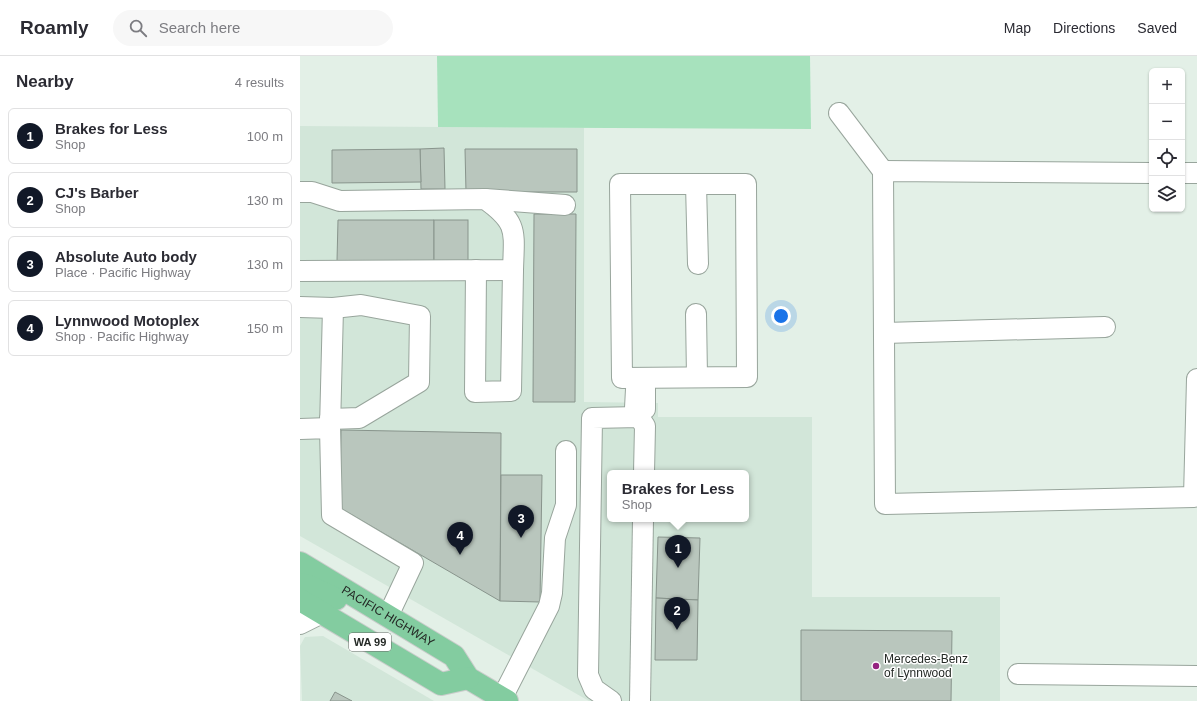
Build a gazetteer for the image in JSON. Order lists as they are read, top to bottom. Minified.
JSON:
{"streets":{"highway":["PACIFIC HIGHWAY","WA 99"]},"crossings":[["PACIFIC HIGHWAY","WA 99"]],"places":["Mercedes-Benz of Lynnwood"],"page":{"header":"Roamly","search":"Search here","nav":["Map","Directions","Saved"],"heading":["Nearby","4 results"],"map_buttons":["+","−"],"list":[{"mark":"1","name":"Brakes for Less","note":"Shop","value":"100 m"},{"mark":"2","name":"CJ's Barber","note":"Shop","value":"130 m"},{"mark":"3","name":"Absolute Auto body","note":"Place · Pacific Highway","value":"130 m"},{"mark":"4","name":"Lynnwood Motoplex","note":"Shop · Pacific Highway","value":"150 m"}],"popup":["Brakes for Less","Shop"],"pins":["3","4","1","2"]}}
